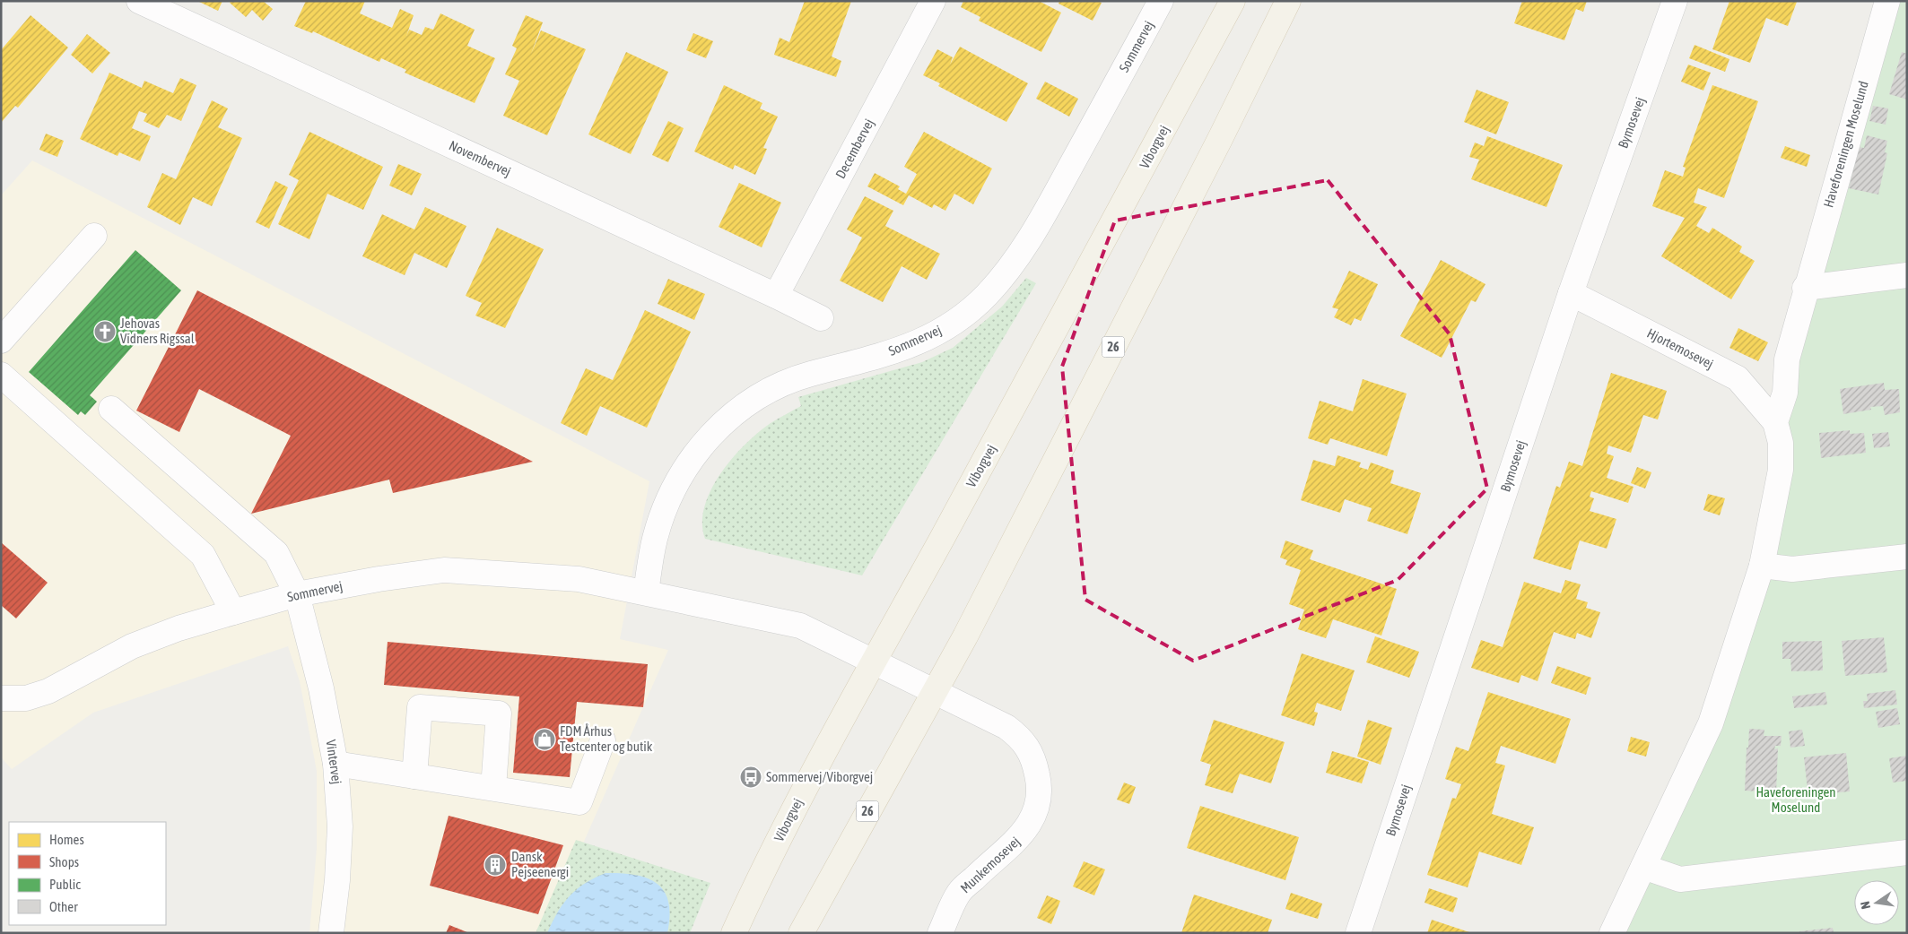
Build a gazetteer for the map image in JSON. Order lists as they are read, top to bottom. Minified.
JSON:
{"streets":{"main road":["Viborgvej","26"],"street":["Sommervej","Bymosevej","Haveforeningen Moselund","Decembervej","Novembervej","Hjortemosevej","Vintervej","Munkemosevej"]},"crossings":[["Sommervej","Viborgvej"],["Sommervej","Vintervej"],["Sommervej","Munkemosevej"],["Bymosevej","Hjortemosevej"],["Haveforeningen Moselund","Hjortemosevej"],["Viborgvej","Munkemosevej"],["Decembervej","Novembervej"],["26","Munkemosevej"]],"parks":["Haveforeningen Moselund"],"places":{"church":["Jehovas Vidners Rigssal"],"shop":["FDM Århus Testcenter og butik"],"bus stop":["Sommervej/Viborgvej"],"building":["Dansk Pejseenergi"]},"legend":["Homes","Shops","Public","Other"],"north":"left"}
